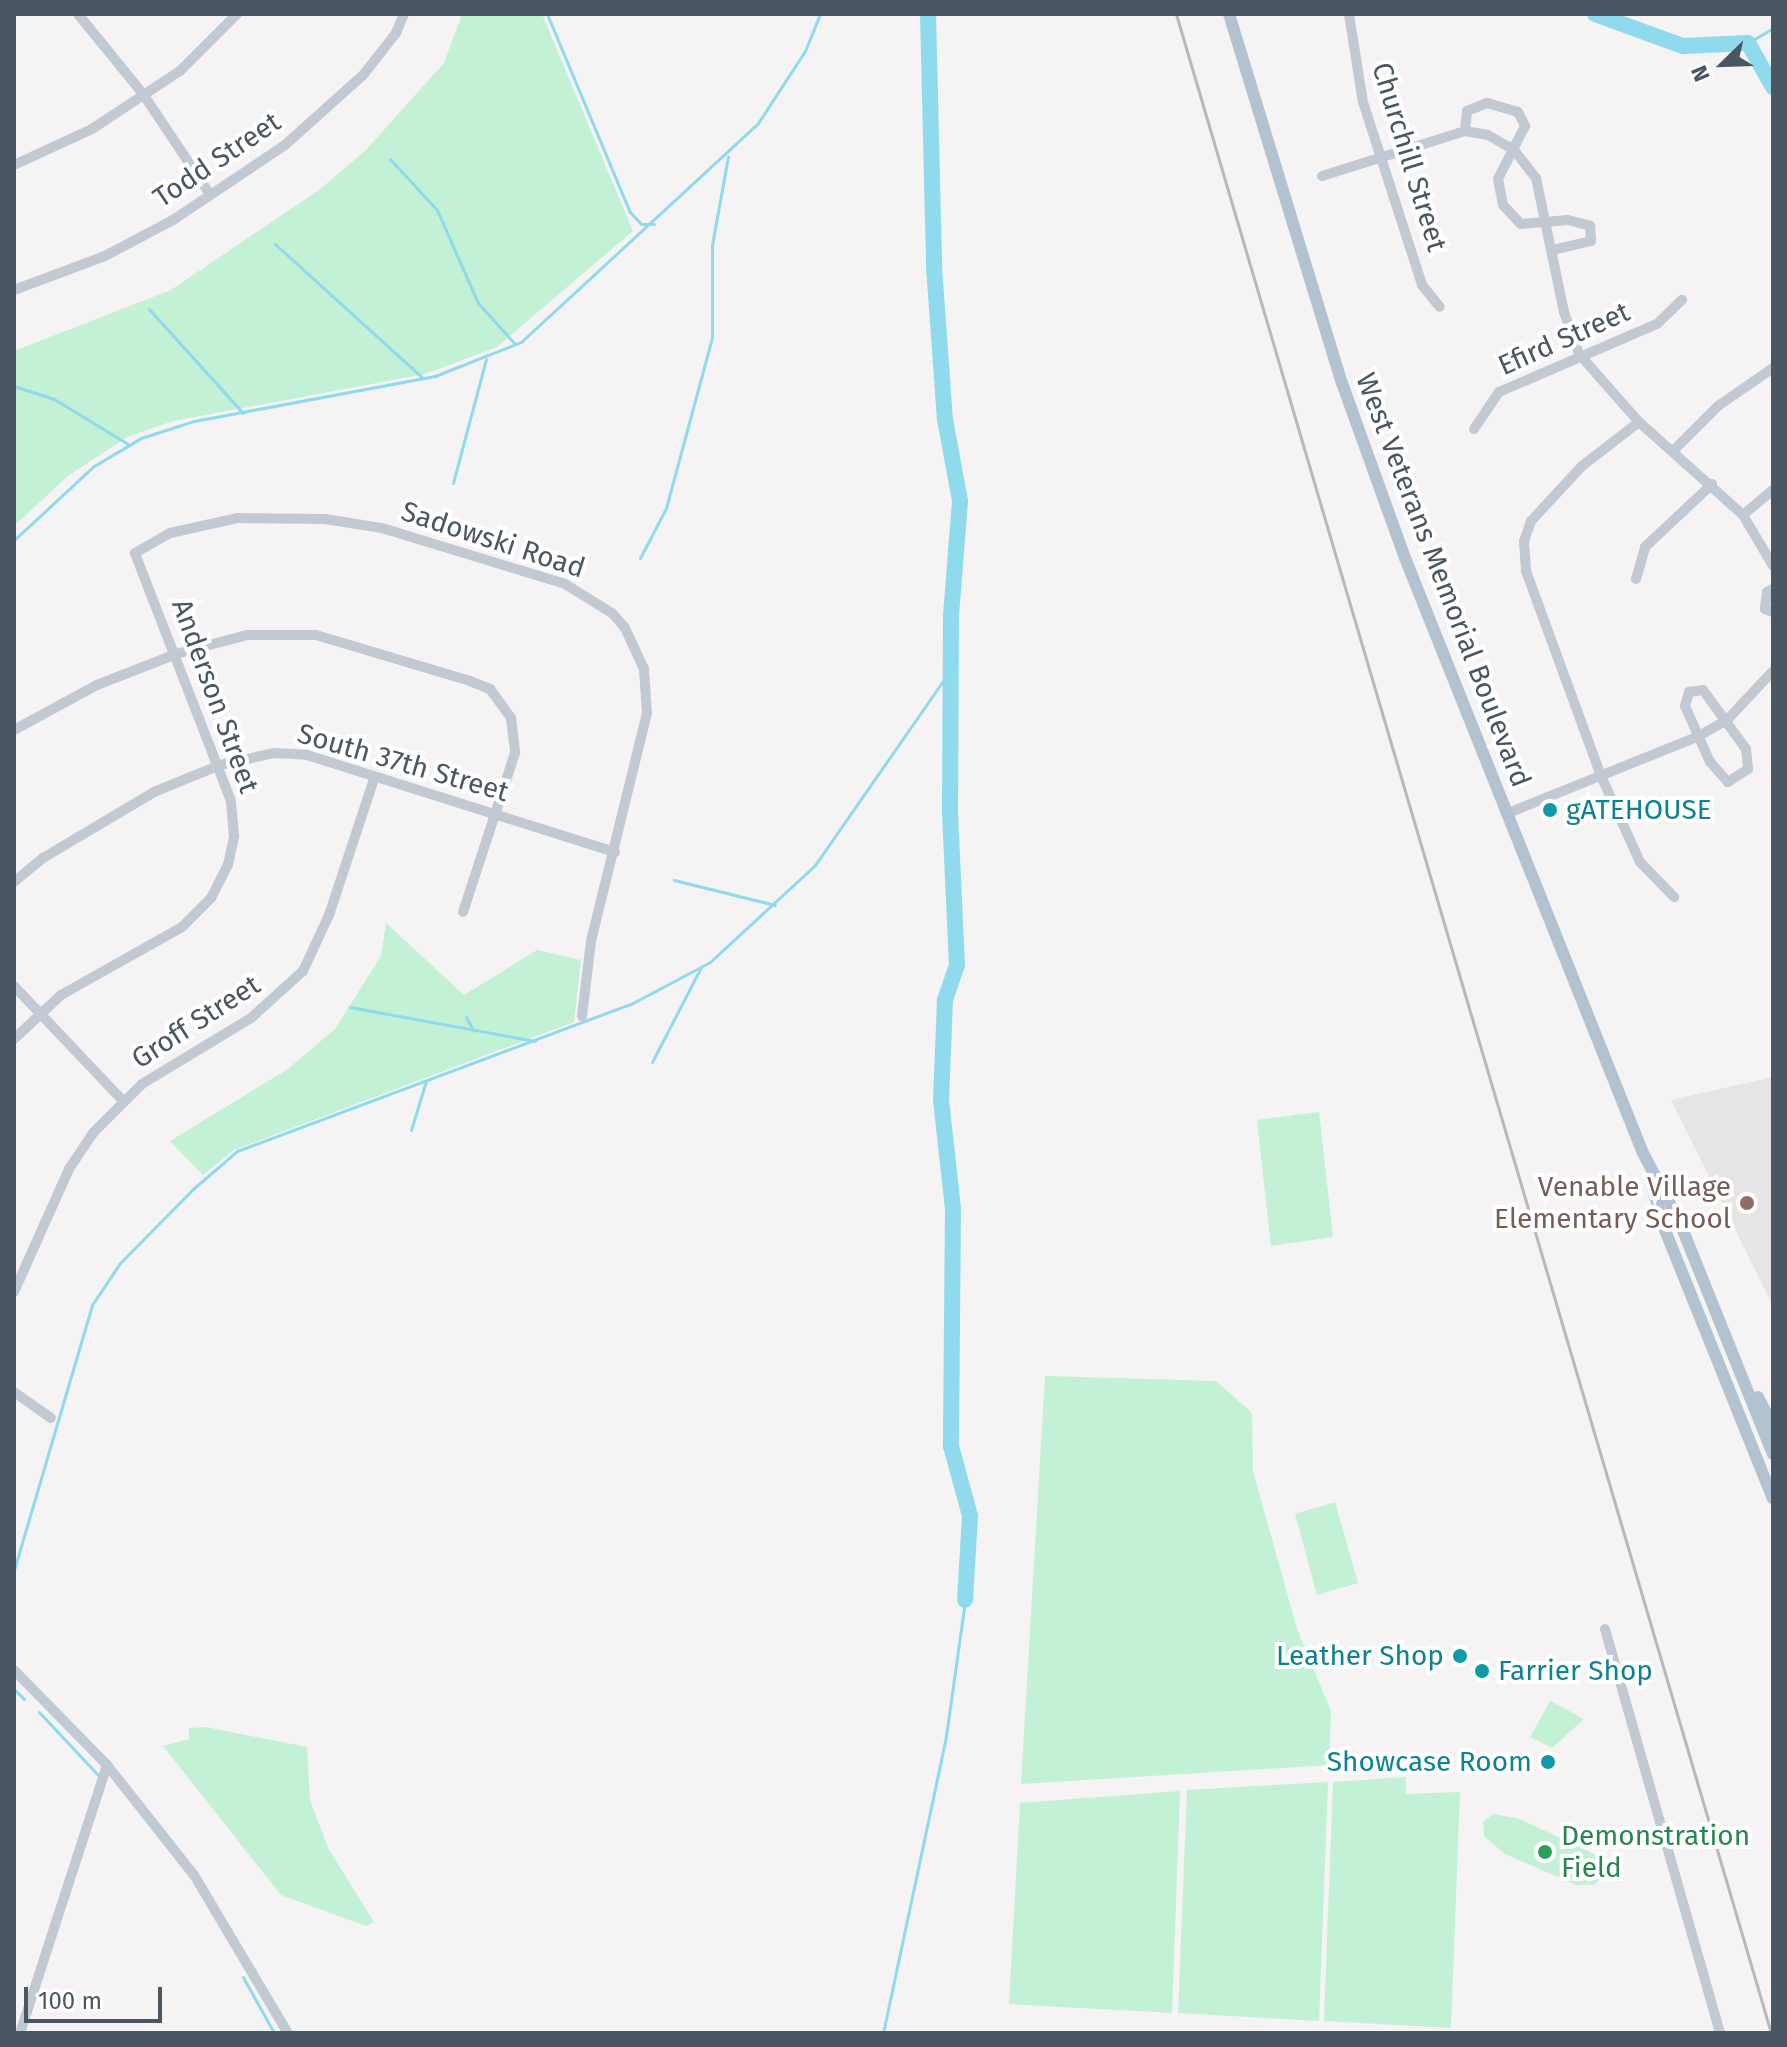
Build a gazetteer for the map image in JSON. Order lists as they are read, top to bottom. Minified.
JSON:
{"streets":{"main road":["West Veterans Memorial Boulevard"],"street":["Churchill Street","Todd Street","Efird Street","Sadowski Road","Anderson Street","South 37th Street","Groff Street"]},"crossings":[["Sadowski Road","Anderson Street"],["Sadowski Road","South 37th Street"],["Anderson Street","South 37th Street"],["South 37th Street","Groff Street"]],"places":["gATEHOUSE","Venable Village Elementary School","Leather Shop","Farrier Shop","Showcase Room","Demonstration Field"],"scale_bar":"100 m","north":"bottom left"}
